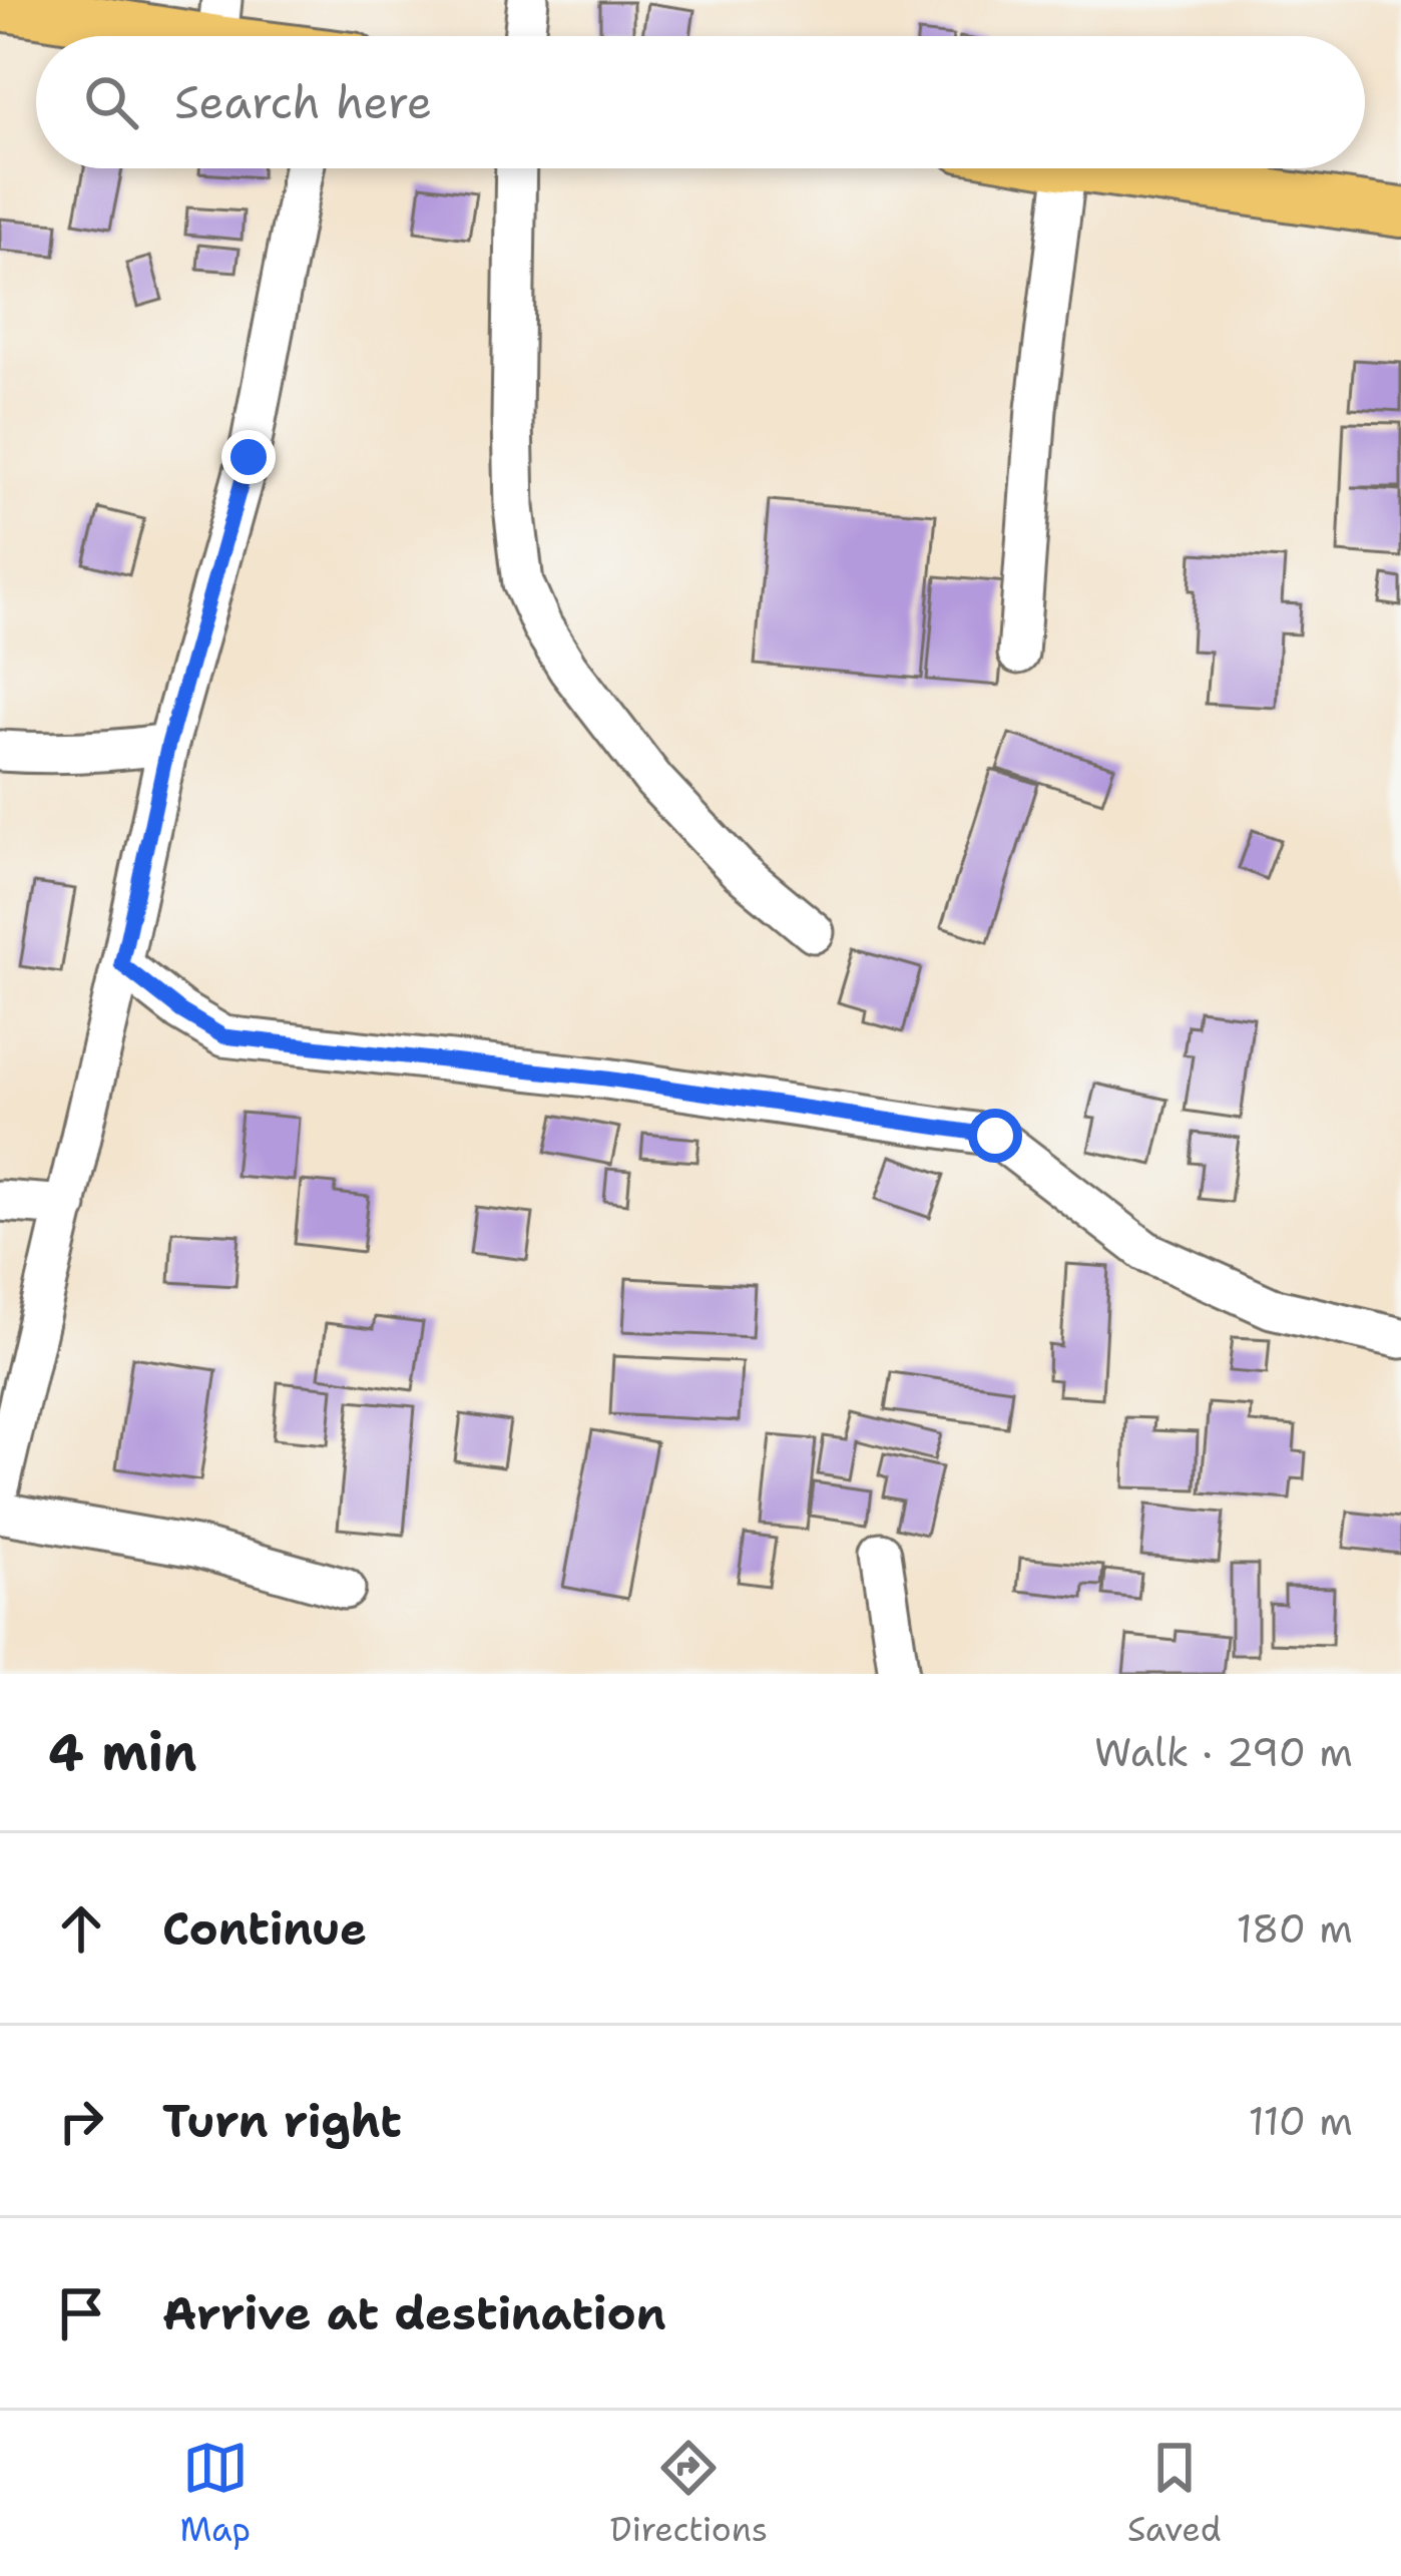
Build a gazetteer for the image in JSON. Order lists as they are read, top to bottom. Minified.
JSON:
{"page":{"search":"Search here","heading":["4 min","Walk · 290 m"],"list":[["Continue","180 m"],["Turn right","110 m"],"Arrive at destination"],"nav":["Map","Directions","Saved"]}}
